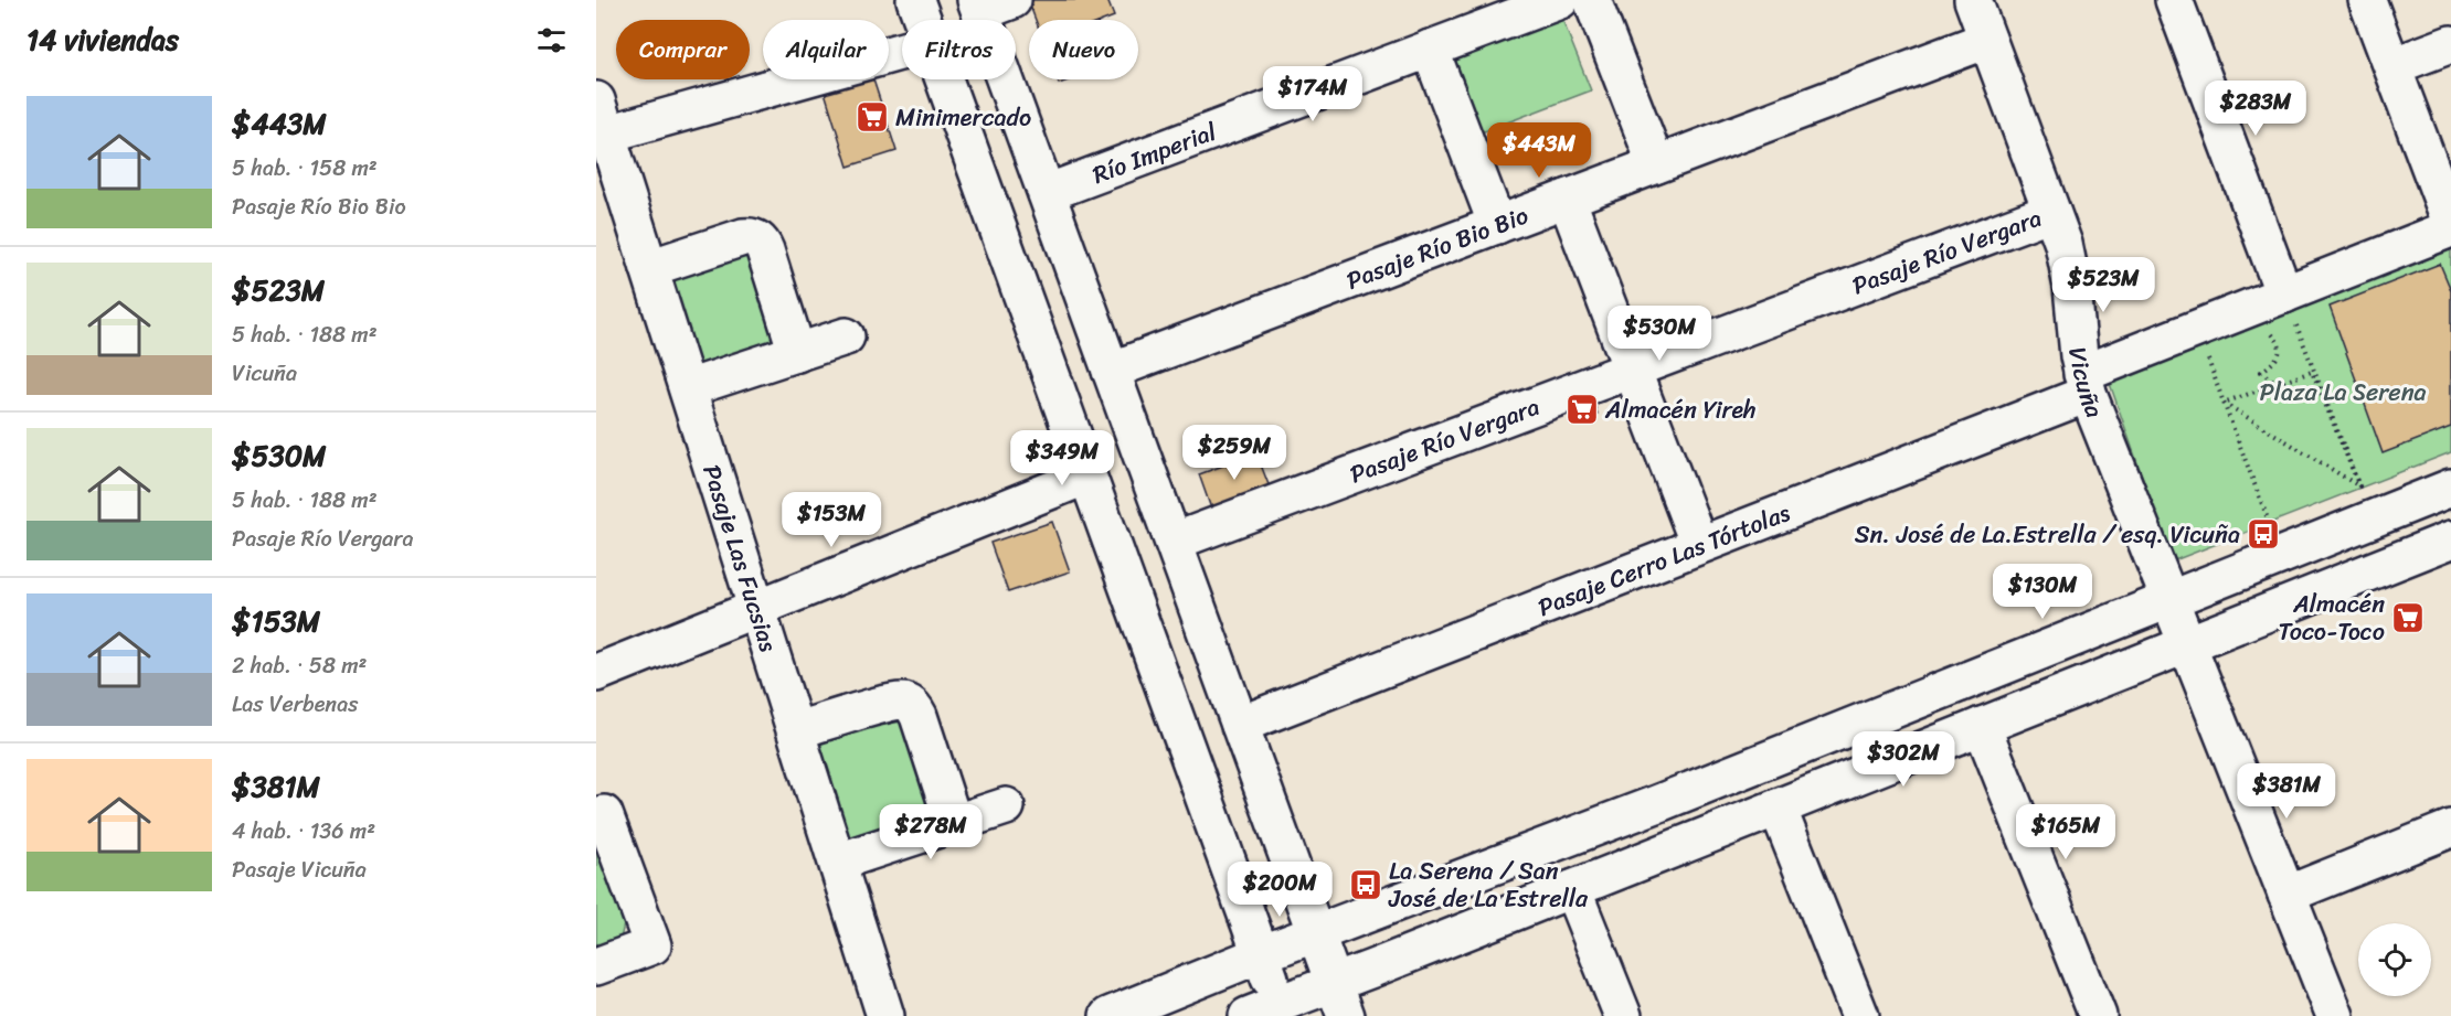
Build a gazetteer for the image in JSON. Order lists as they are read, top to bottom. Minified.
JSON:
{"streets":{"street":["Río Imperial","Pasaje Río Bio Bio","Pasaje Río Vergara","Vicuña","Pasaje Las Fucsias","Pasaje Cerro Las Tórtolas"]},"crossings":[["Pasaje Río Bio Bio","Vicuña"],["Pasaje Río Vergara","Vicuña"],["Vicuña","Pasaje Cerro Las Tórtolas"]],"parks":["Plaza La Serena"],"places":{"supermarket":["Minimercado","Almacén Yireh","Almacén Toco-Toco"],"bus stop":["Sn. José de La.Estrella / esq. Vicuña","La Serena / San José de La Estrella"]},"page":{"heading":"14 viviendas","chip":["Comprar","Alquilar","Filtros","Nuevo"],"price":["$174M","$283M","$443M","$523M","$530M","$259M","$349M","$153M","$130M","$302M","$381M","$278M","$165M","$200M"],"list":[{"name":"$443M","note":"5 hab. · 158 m² · Pasaje Río Bio Bio"},{"name":"$523M","note":"5 hab. · 188 m² · Vicuña"},{"name":"$530M","note":"5 hab. · 188 m² · Pasaje Río Vergara"},{"name":"$153M","note":"2 hab. · 58 m² · Las Verbenas"},{"name":"$381M","note":"4 hab. · 136 m² · Pasaje Vicuña"}]}}
